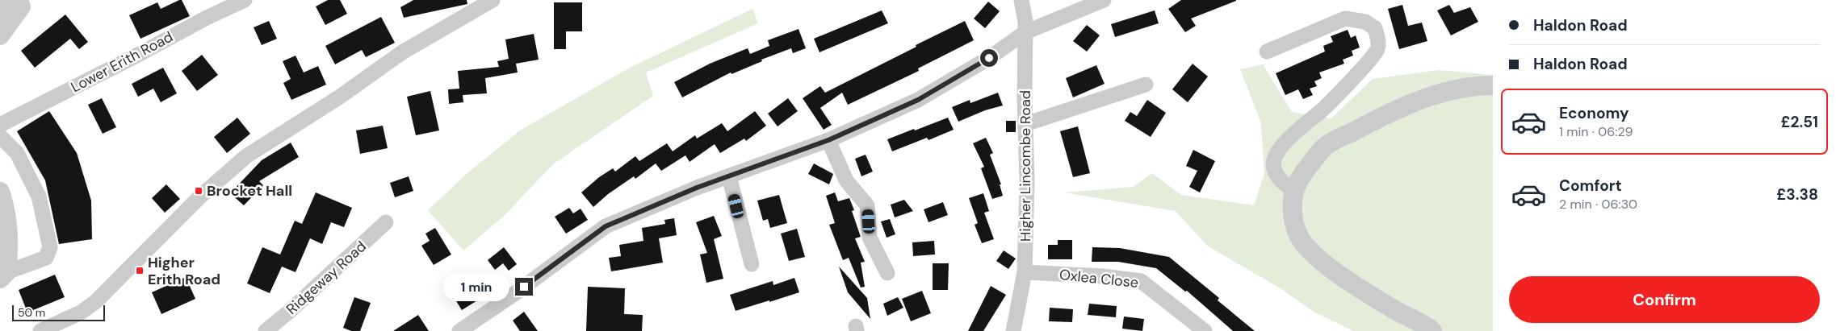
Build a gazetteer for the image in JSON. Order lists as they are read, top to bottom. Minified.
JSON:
{"streets":{"street":["Lower Erith Road","Higher Lincombe Road","Ridgeway Road","Oxlea Close"]},"crossings":[["Higher Lincombe Road","Oxlea Close"]],"places":{"transit":["Brocket Hall","Higher Erith Road"]},"scale_bar":"50 m","page":{"banner":["Haldon Road","Haldon Road"],"list":[{"name":"Economy","note":"1 min · 06:29","value":"£2.51"},{"name":"Comfort","note":"2 min · 06:30","value":"£3.38"}],"buttons":"Confirm","bubble":"1 min","scale":"50 m"}}
